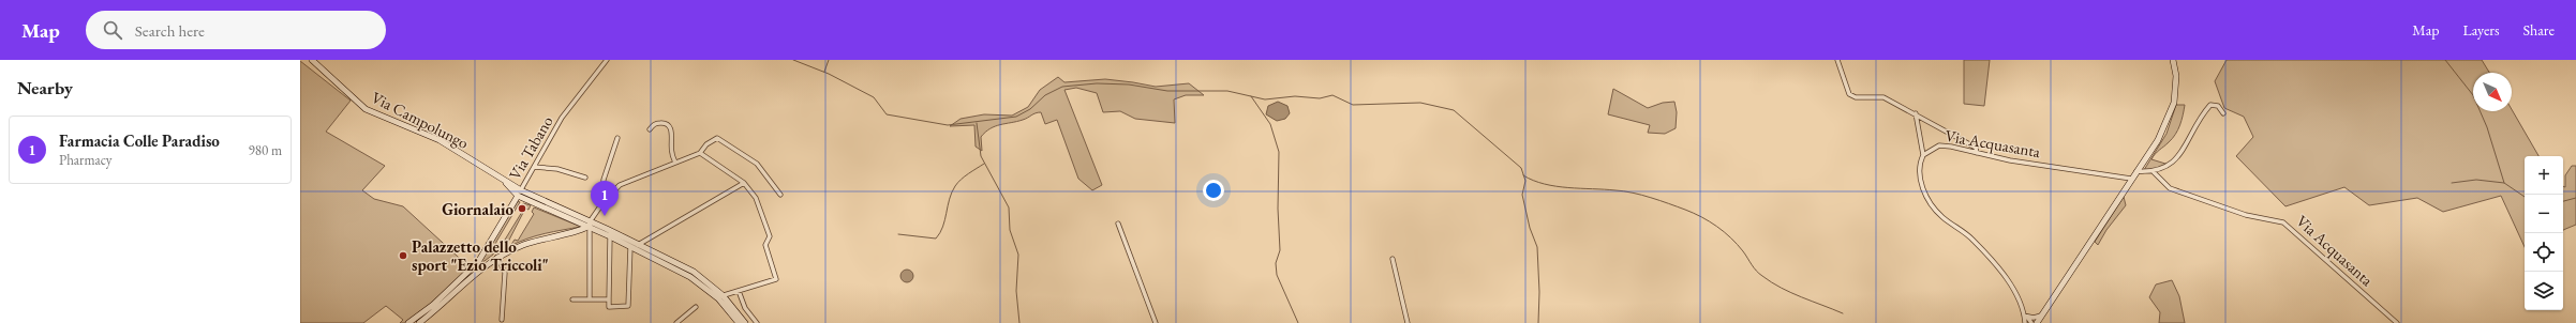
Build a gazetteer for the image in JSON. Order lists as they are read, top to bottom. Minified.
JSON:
{"streets":{"street":["Via Campolungo","Via Acquasanta","Via Tabano"]},"crossings":[["Via Campolungo","Via Tabano"]],"places":["Giornalaio","Palazzetto dello sport \"Ezio Triccoli\""],"north":"bottom right","page":{"header":"Map","search":"Search here","nav":["Map","Layers","Share"],"heading":"Nearby","list":[{"mark":"1","name":"Farmacia Colle Paradiso","note":"Pharmacy","value":"980 m"}],"map_buttons":["+","−"],"pins":"1"}}
